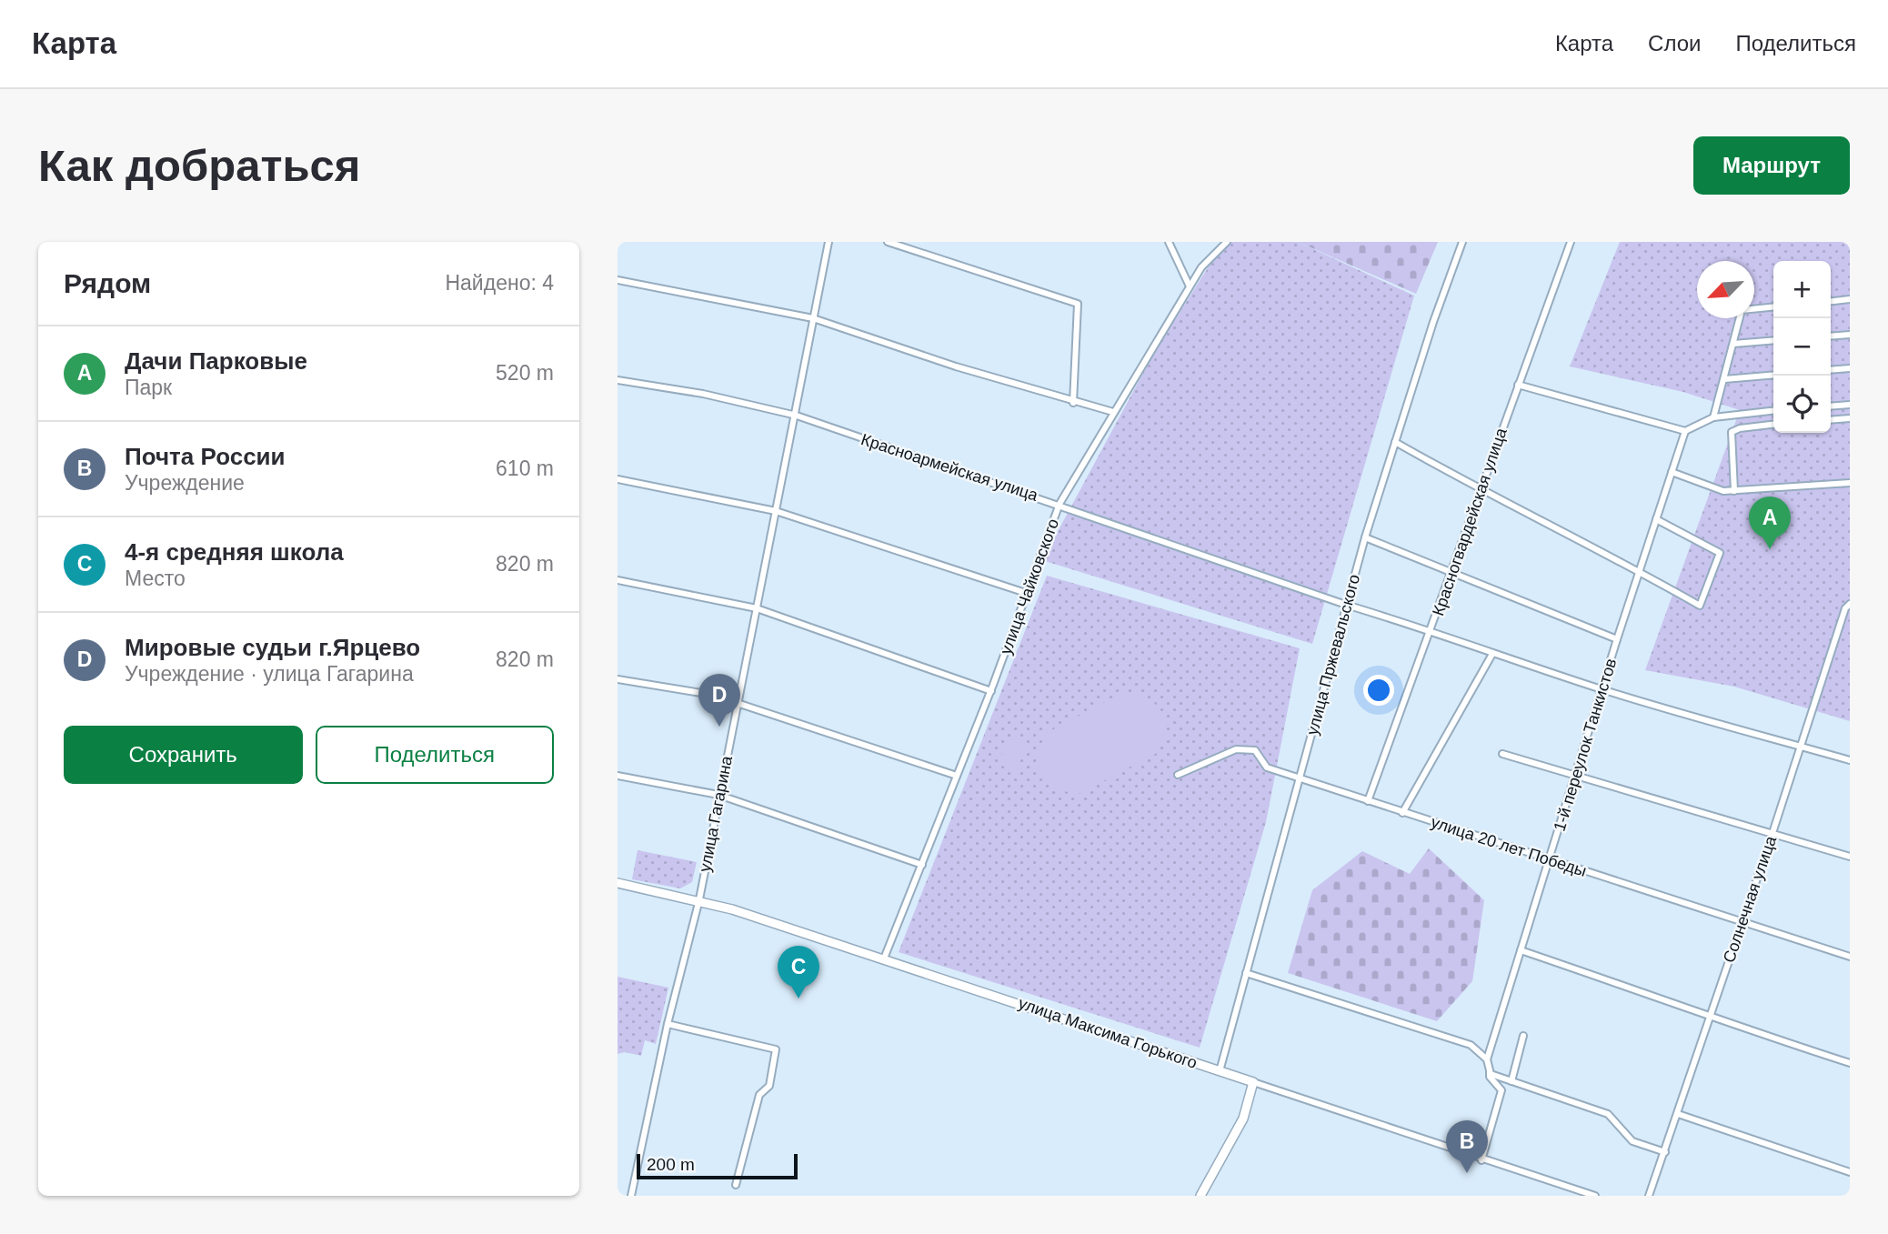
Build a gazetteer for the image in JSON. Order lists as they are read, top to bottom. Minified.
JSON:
{"streets":{"street":["Красноармейская улица","Красногвардейская улица","улица Чайковского","улица Пржевальского","1-й переулок Танкистов","улица Гагарина","улица 20 лет Победы","Солнечная улица","улица Максима Горького"]},"crossings":[["Красноармейская улица","Красногвардейская улица"],["Красноармейская улица","улица Чайковского"],["Красноармейская улица","улица Пржевальского"],["Красноармейская улица","1-й переулок Танкистов"],["Красноармейская улица","улица Гагарина"],["Красноармейская улица","Солнечная улица"],["Красногвардейская улица","улица 20 лет Победы"],["улица Чайковского","улица Максима Горького"],["улица Пржевальского","улица 20 лет Победы"],["улица Пржевальского","улица Максима Горького"],["1-й переулок Танкистов","улица 20 лет Победы"],["улица Гагарина","улица Максима Горького"],["улица 20 лет Победы","Солнечная улица"]],"scale_bar":"200 m","north":"bottom left","page":{"header":"Карта","nav":["Карта","Слои","Поделиться"],"buttons":["Маршрут",["Сохранить","Поделиться"]],"title":"Как добраться","heading":["Рядом","Найдено: 4"],"map_buttons":["+","−"],"list":[{"mark":"A","name":"Дачи Парковые","note":"Парк","value":"520 m"},{"mark":"B","name":"Почта России","note":"Учреждение","value":"610 m"},{"mark":"C","name":"4-я средняя школа","note":"Место","value":"820 m"},{"mark":"D","name":"Мировые судьи г.Ярцево","note":"Учреждение · улица Гагарина","value":"820 m"}],"pins":["A","D","C","B"],"scale":"200 m"}}
